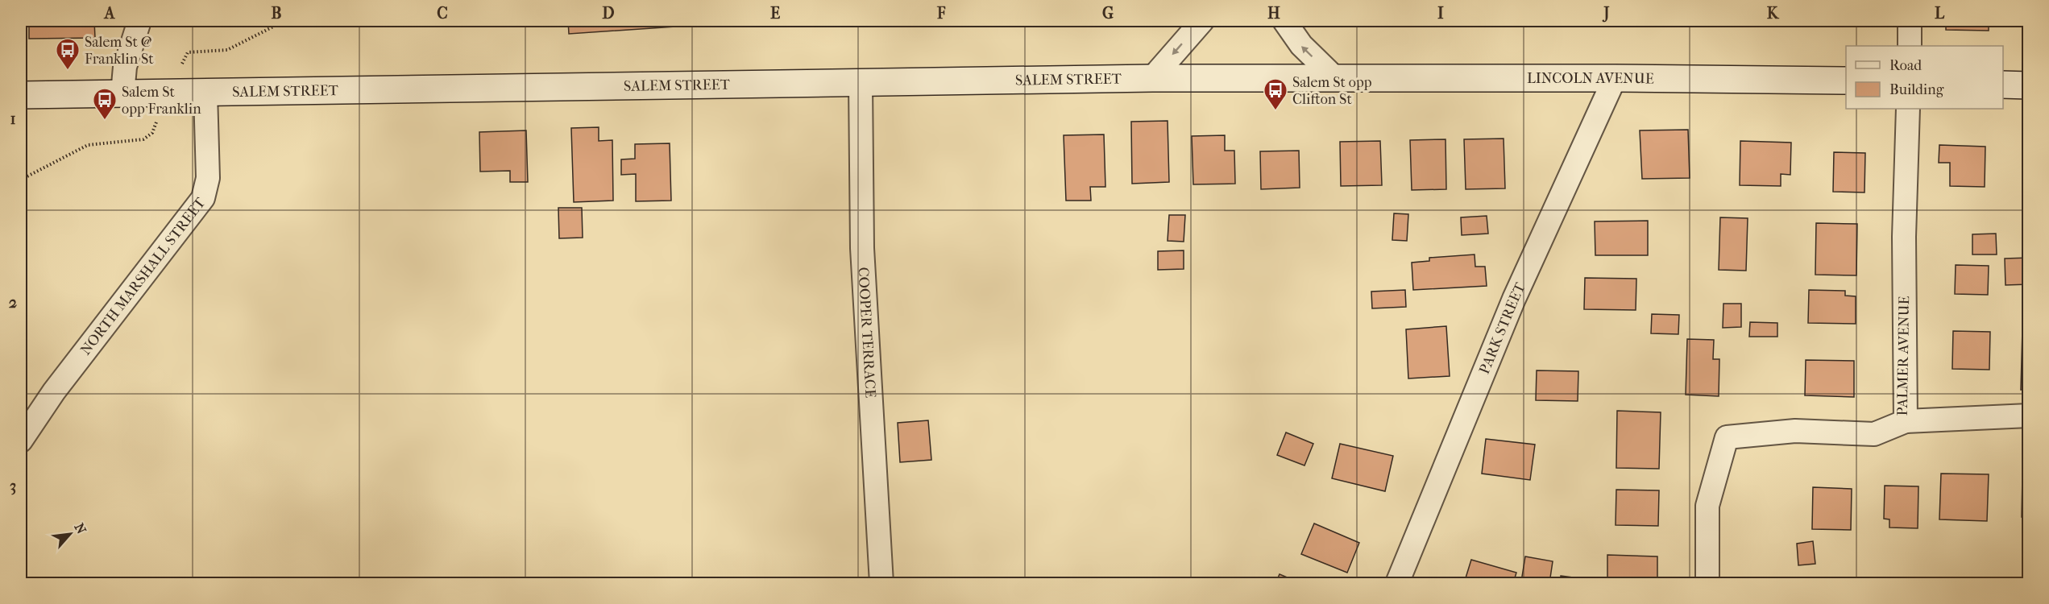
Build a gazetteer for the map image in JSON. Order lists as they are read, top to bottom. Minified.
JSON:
{"streets":{"main road":["LINCOLN AVENUE","SALEM STREET"],"street":["NORTH MARSHALL STREET","PARK STREET","COOPER TERRACE","PALMER AVENUE"]},"crossings":[["LINCOLN AVENUE","SALEM STREET"],["LINCOLN AVENUE","PARK STREET"],["SALEM STREET","NORTH MARSHALL STREET"],["SALEM STREET","COOPER TERRACE"]],"places":{"bus stop":["Salem St @ Franklin St","Salem St opp Clifton St","Salem St opp Franklin"]},"legend":["Road","Building"],"north":"top right","grid":{"columns":["A","B","C","D","E","F","G","H","I","J","K","L"],"rows":["1","2","3"]}}
